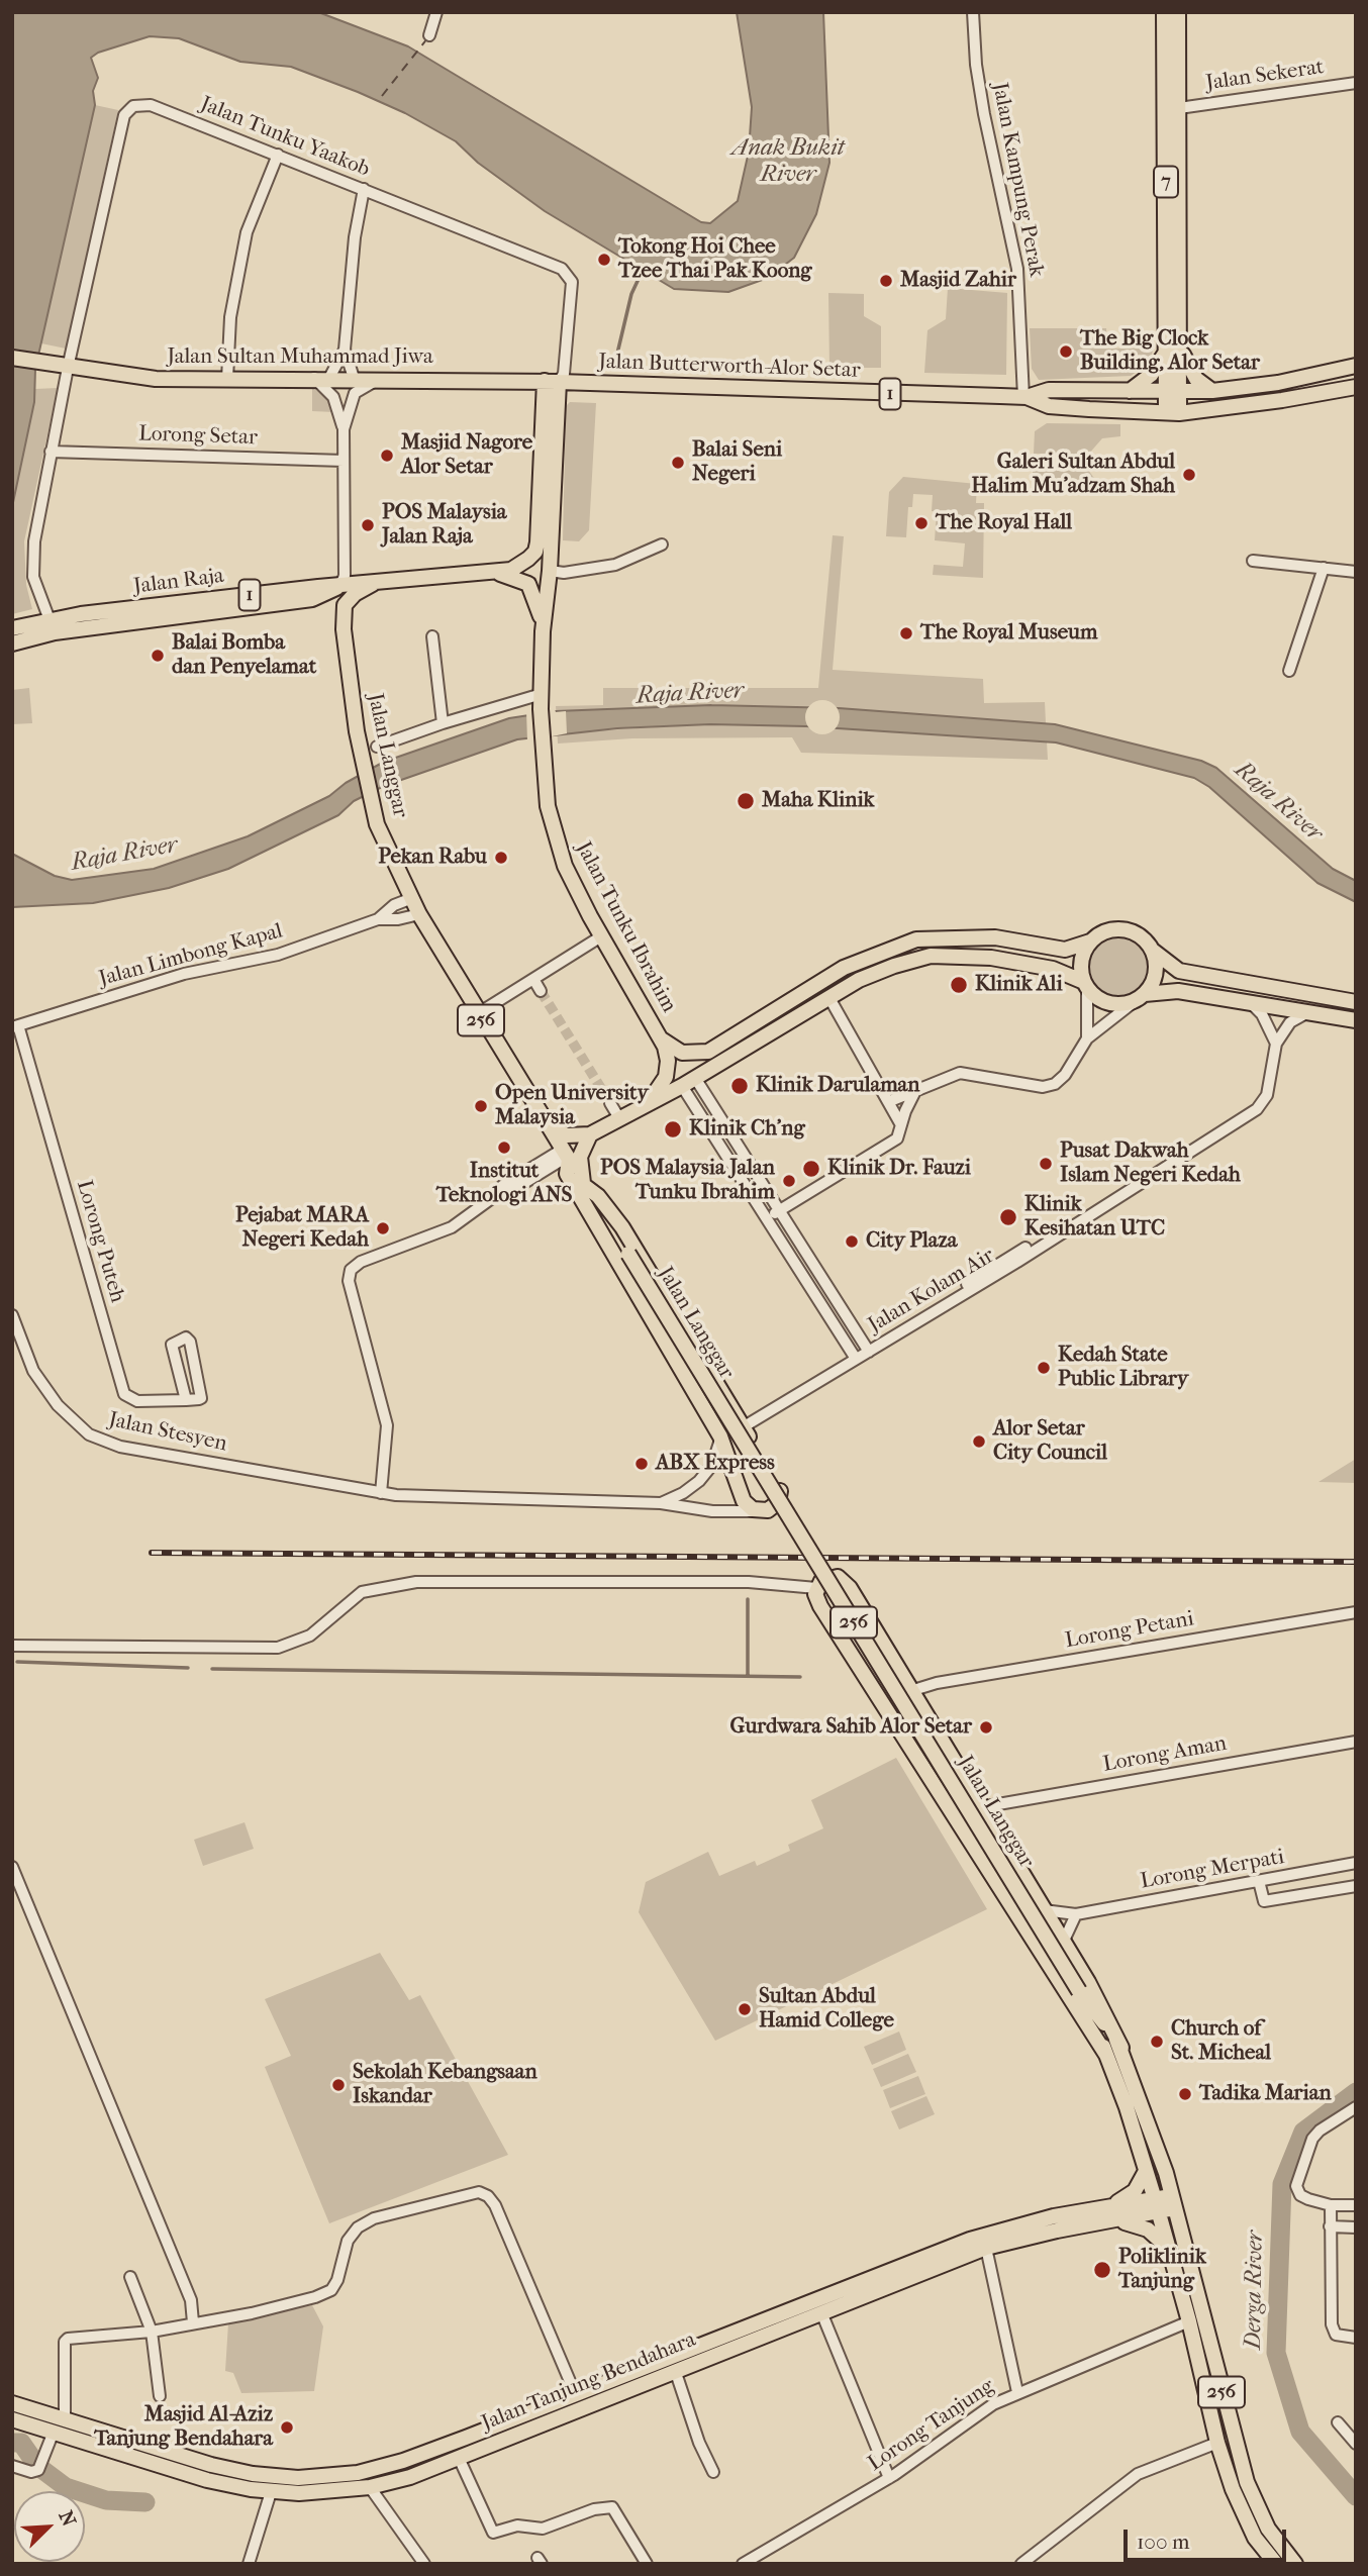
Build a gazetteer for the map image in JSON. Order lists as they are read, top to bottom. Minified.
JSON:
{"streets":{"main road":["7","Jalan Sultan Muhammad Jiwa","Jalan Butterworth-Alor Setar","1","Jalan Raja","Jalan Langgar","Jalan Tunku Ibrahim","256","Jalan Tanjung Bendahara"],"street":["Jalan Sekerat","Jalan Tunku Yaakob","Jalan Kampung Perak","Lorong Setar","Jalan Limbong Kapal","Lorong Puteh","Jalan Kolam Air","Jalan Stesyen","Lorong Petani","Lorong Aman","Lorong Merpati","Lorong Tanjung"]},"crossings":[["Jalan Sekerat","7"],["Jalan Tunku Yaakob","Jalan Sultan Muhammad Jiwa"],["Jalan Tunku Yaakob","Jalan Butterworth-Alor Setar"],["Jalan Tunku Yaakob","1"],["Jalan Kampung Perak","Jalan Butterworth-Alor Setar"],["Jalan Kampung Perak","1"],["7","1"],["Jalan Sultan Muhammad Jiwa","Jalan Butterworth-Alor Setar"],["Jalan Sultan Muhammad Jiwa","1"],["Jalan Butterworth-Alor Setar","1"],["1","Jalan Raja"],["1","Jalan Langgar"],["Jalan Raja","Jalan Langgar"],["Jalan Langgar","Jalan Limbong Kapal"],["Jalan Langgar","Jalan Tanjung Bendahara"],["Jalan Langgar","Lorong Tanjung"],["Jalan Limbong Kapal","Lorong Puteh"]],"water":["Anak Bukit River","Raja River","Derga River"],"places":["Tokong Hoi Chee Tzee Thai Pak Koong","Masjid Zahir","The Big Clock Building, Alor Setar","Masjid Nagore Alor Setar","Balai Seni Negeri","Galeri Sultan Abdul Halim Mu'adzam Shah","The Royal Hall","POS Malaysia Jalan Raja","The Royal Museum","Balai Bomba dan Penyelamat","Maha Klinik","Pekan Rabu","Klinik Ali","Klinik Darulaman","Open University Malaysia","Klinik Ch'ng","Institut Teknologi ANS","Pusat Dakwah Islam Negeri Kedah","Klinik Dr. Fauzi","POS Malaysia Jalan Tunku Ibrahim","Klinik Kesihatan UTC","Pejabat MARA Negeri Kedah","City Plaza","Kedah State Public Library","Alor Setar City Council","ABX Express","Gurdwara Sahib Alor Setar","Sultan Abdul Hamid College","Church of St. Micheal","Sekolah Kebangsaan Iskandar","Tadika Marian","Poliklinik Tanjung","Masjid Al-Aziz Tanjung Bendahara"],"scale_bar":"100 m","north":"top right"}
